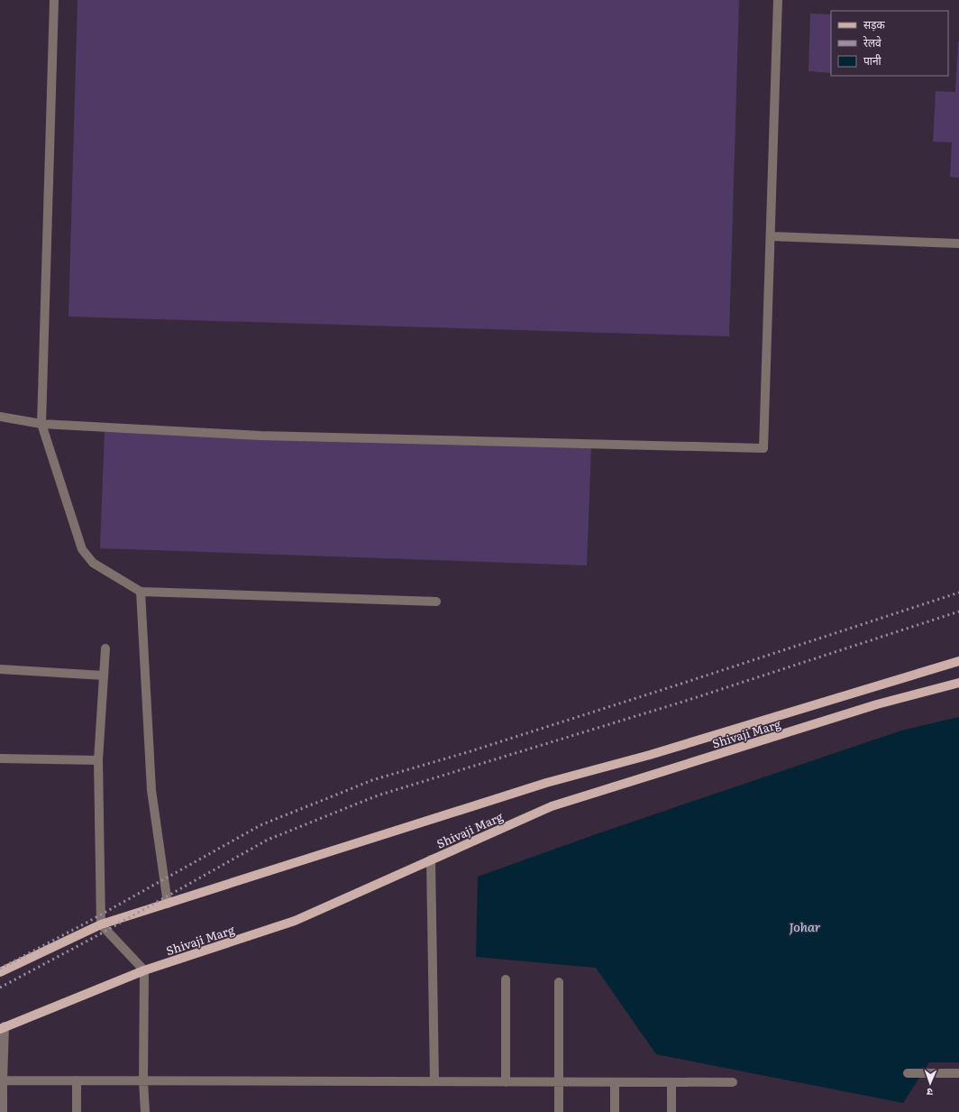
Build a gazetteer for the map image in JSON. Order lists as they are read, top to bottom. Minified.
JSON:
{"streets":{"main road":["Shivaji Marg"]},"water":["Johar"],"legend":["सड़क","रेलवे","पानी"],"north":"bottom"}
